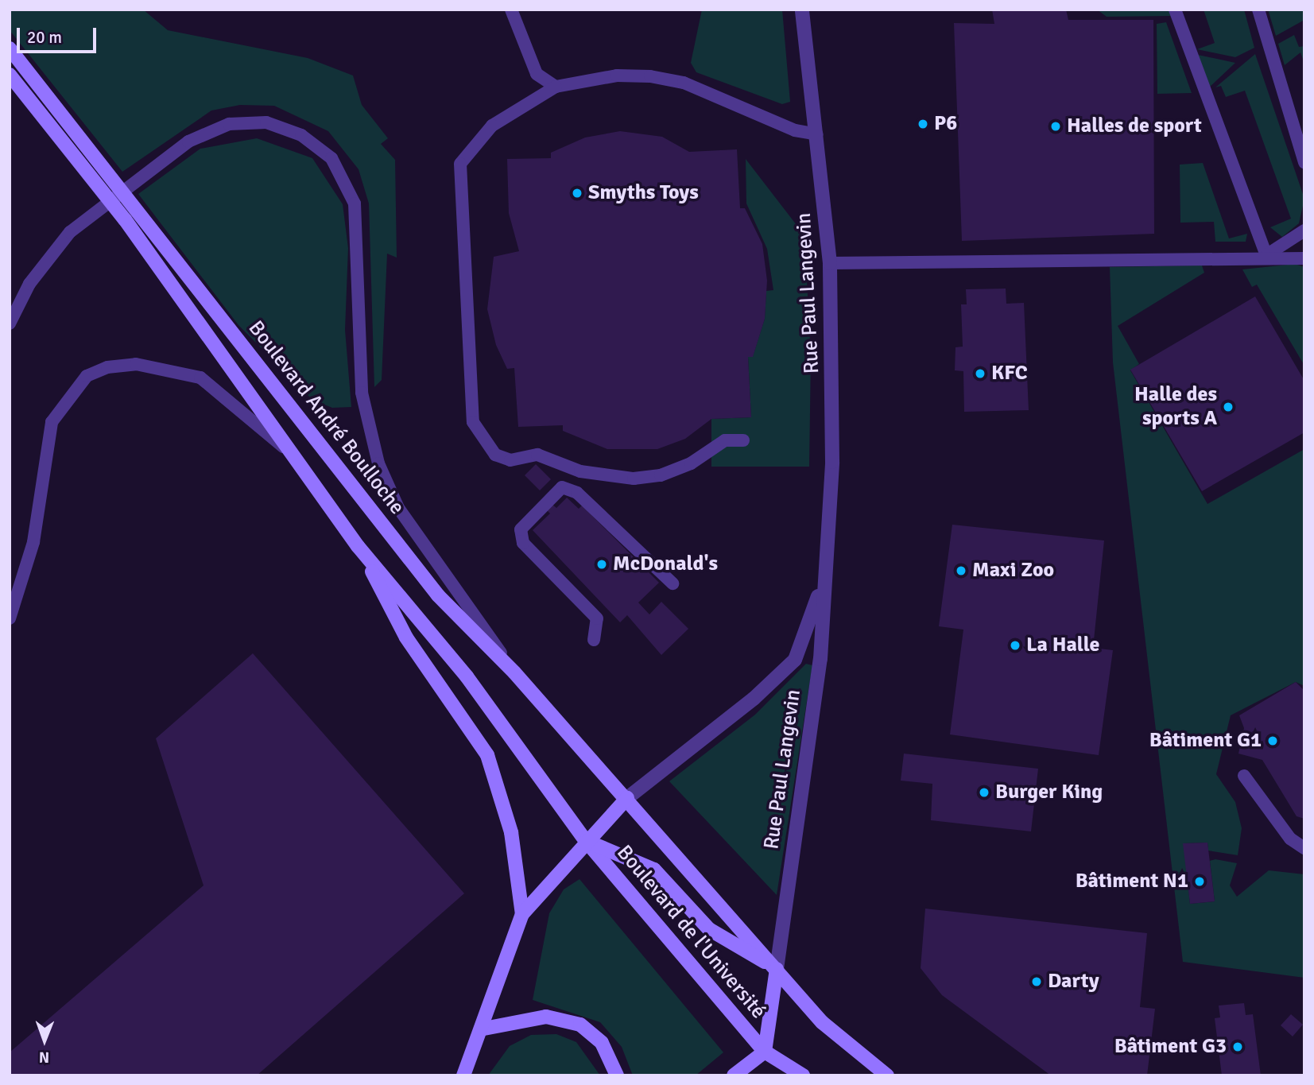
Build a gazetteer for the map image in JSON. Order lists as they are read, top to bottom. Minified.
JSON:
{"streets":{"main road":["Boulevard André Boulloche","Boulevard de l'Université"],"street":["Rue Paul Langevin"]},"crossings":[["Rue Paul Langevin","Boulevard André Boulloche"],["Rue Paul Langevin","Boulevard de l'Université"],["Boulevard André Boulloche","Boulevard de l'Université"]],"places":["P6","Halles de sport","Smyths Toys","KFC","Halle des sports A","McDonald's","Maxi Zoo","La Halle","Bâtiment G1","Burger King","Bâtiment N1","Darty","Bâtiment G3"],"scale_bar":"20 m","north":"bottom"}
